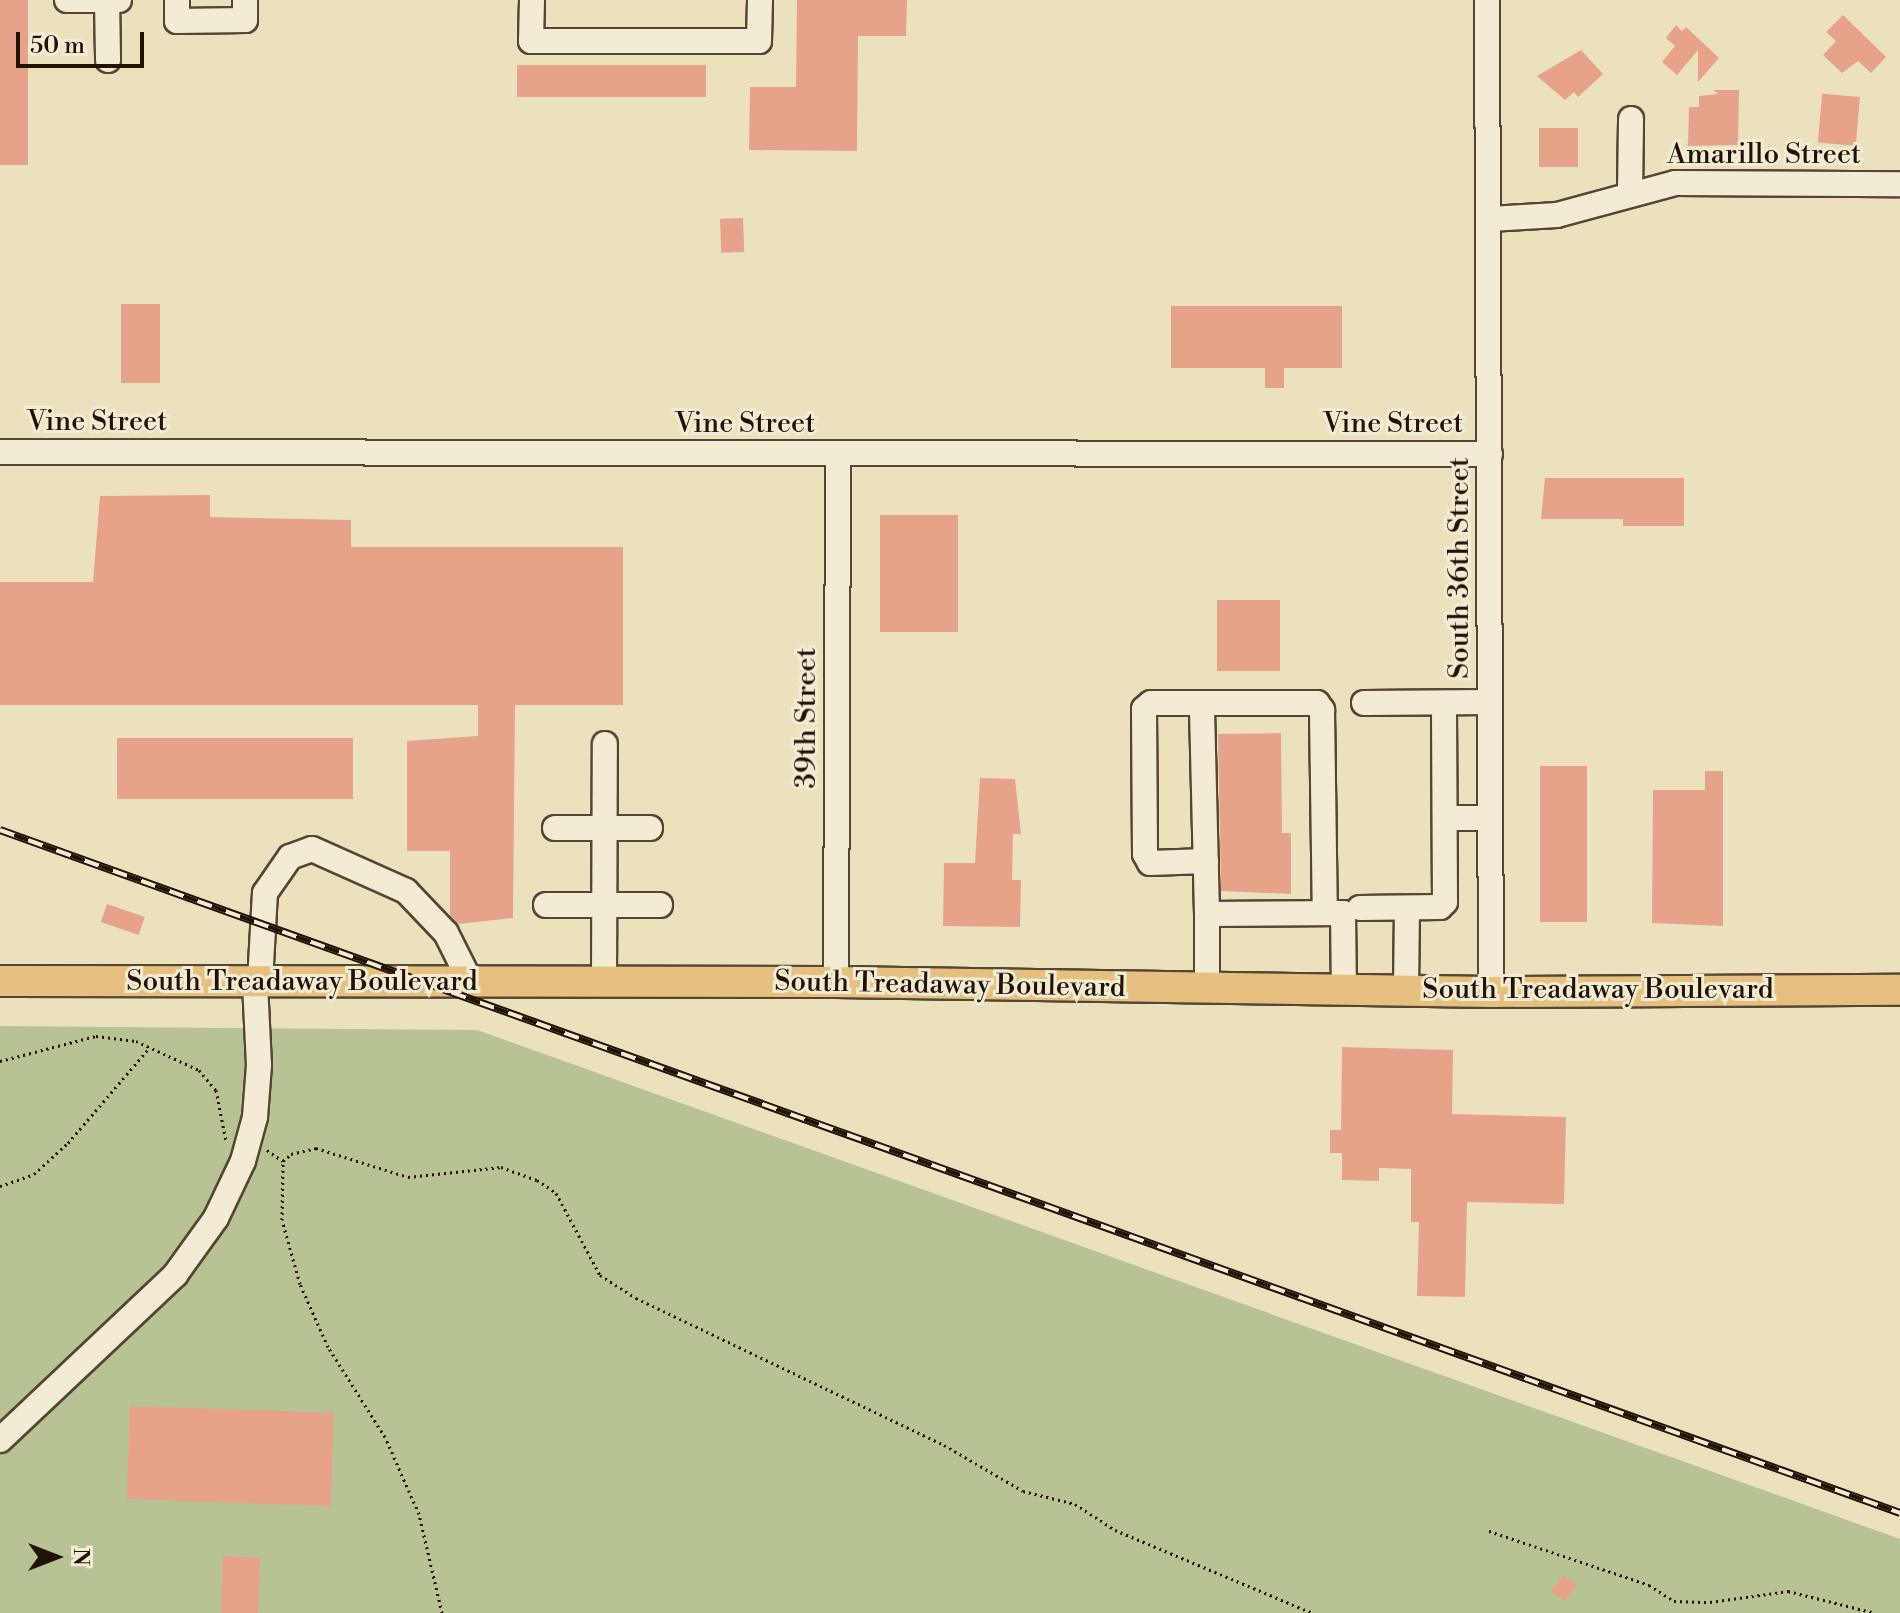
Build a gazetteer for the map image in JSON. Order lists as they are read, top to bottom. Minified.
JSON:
{"streets":{"main road":["South Treadaway Boulevard"],"street":["Amarillo Street","Vine Street","South 36th Street","39th Street"]},"crossings":[["Amarillo Street","South 36th Street"],["Vine Street","South 36th Street"],["Vine Street","39th Street"],["South 36th Street","South Treadaway Boulevard"],["39th Street","South Treadaway Boulevard"]],"scale_bar":"50 m","north":"right"}
